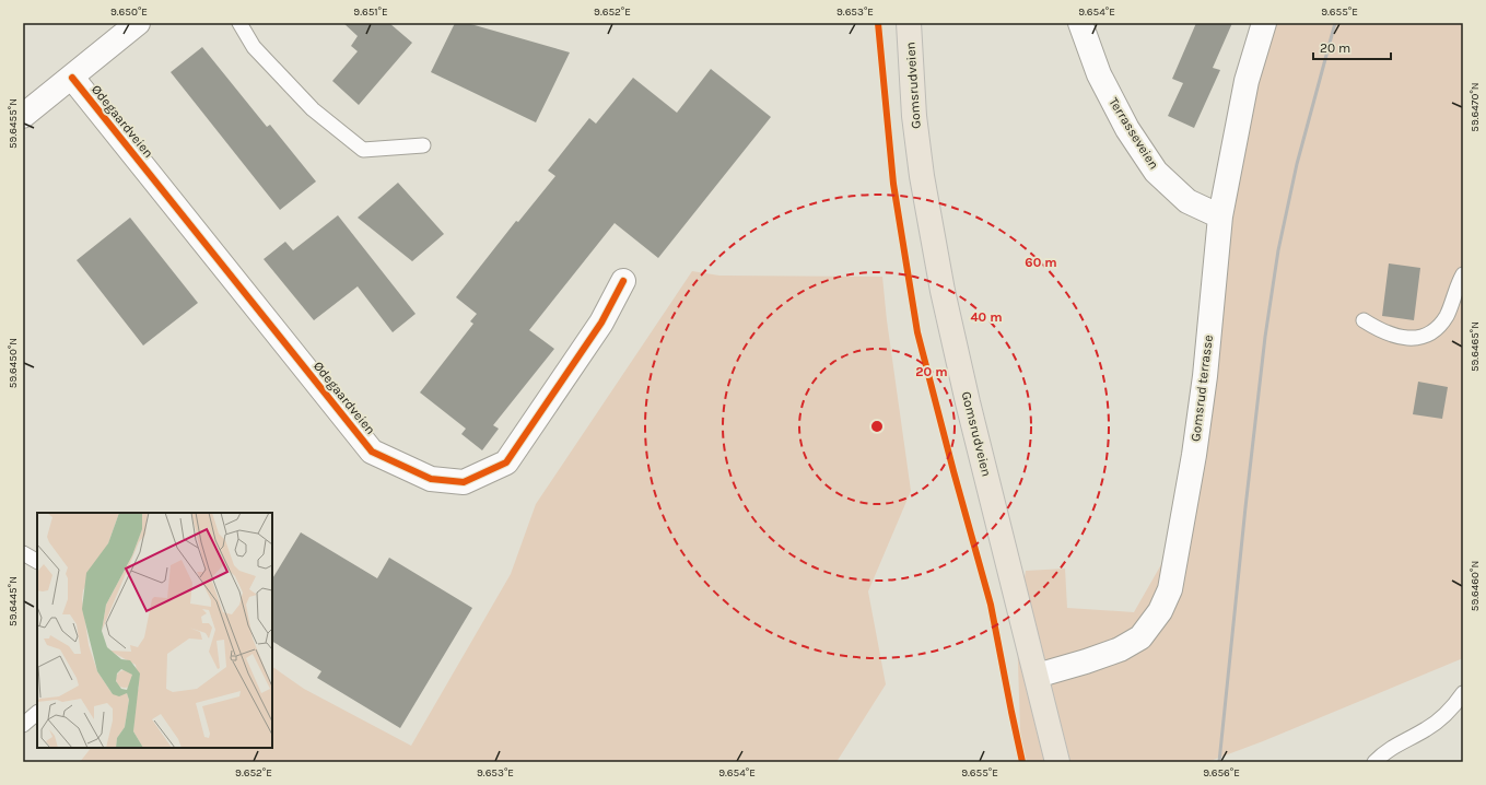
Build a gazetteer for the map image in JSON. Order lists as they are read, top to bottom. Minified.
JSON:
{"streets":{"main road":["Gomsrudveien"],"street":["Ødegaardveien","Terrasseveien","Gomsrud terrasse"]},"crossings":[["Gomsrudveien","Gomsrud terrasse"],["Terrasseveien","Gomsrud terrasse"]],"scale_bar":"20 m","coordinates":["9.650°E","9.651°E","9.652°E","9.653°E","9.654°E","9.655°E","59.6470°N","59.6455°N","59.6465°N","59.6450°N","59.6460°N","59.6445°N","9.656°E"],"rings":["60 m","40 m","20 m"]}
